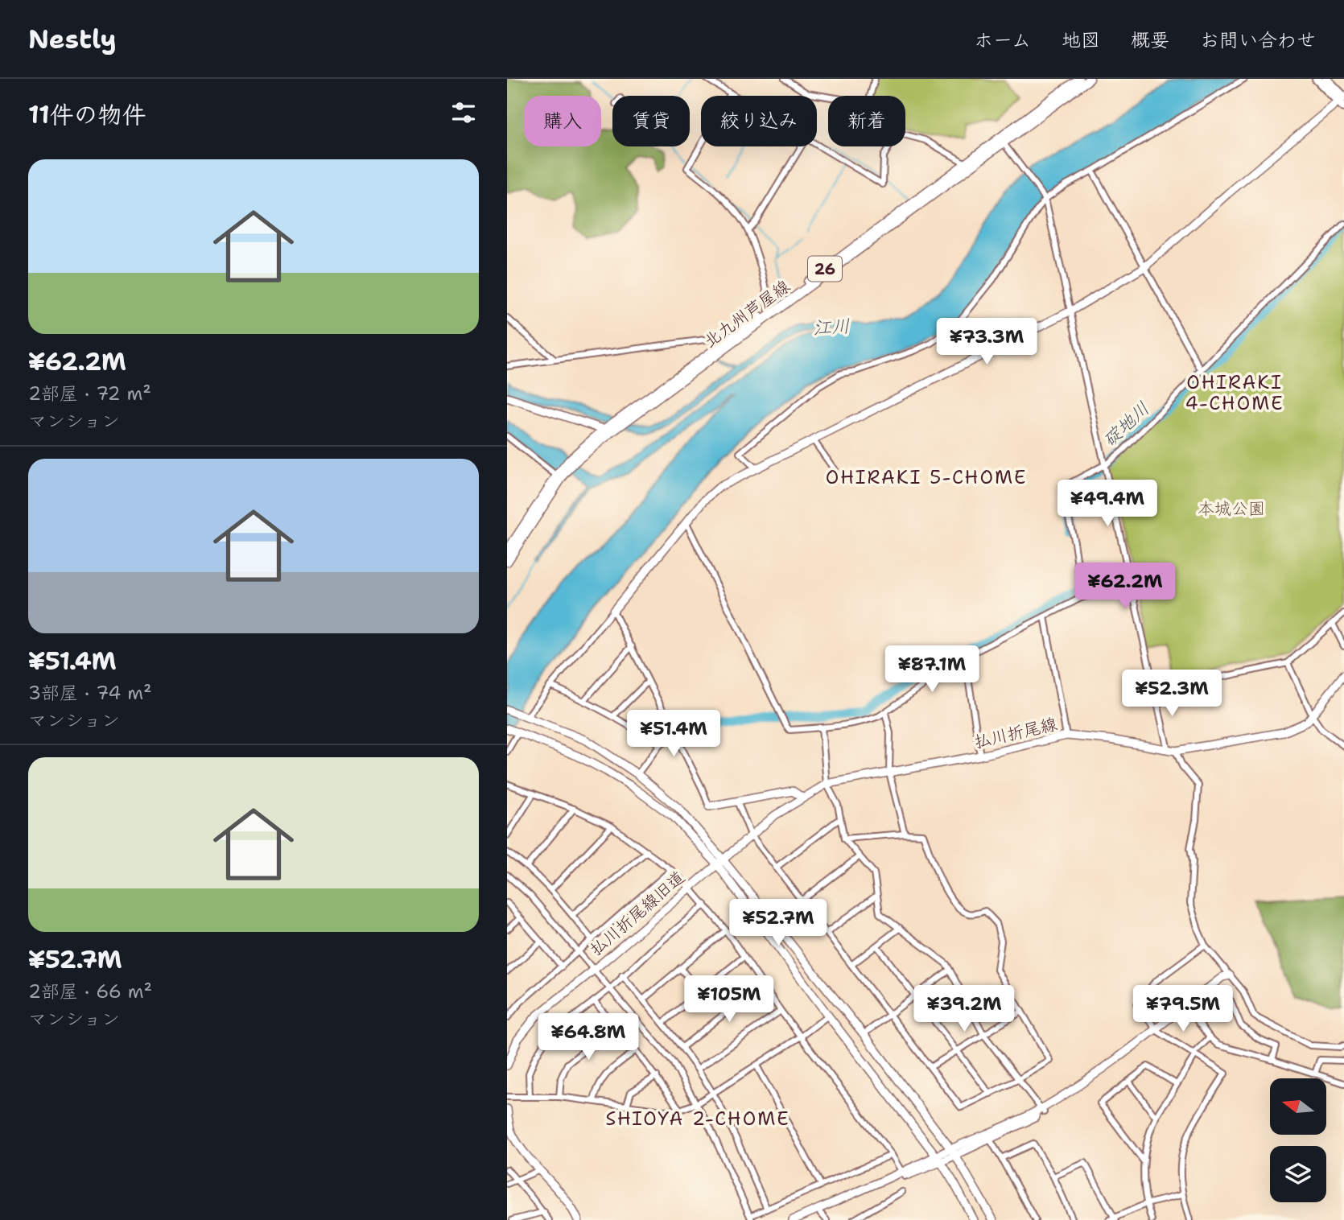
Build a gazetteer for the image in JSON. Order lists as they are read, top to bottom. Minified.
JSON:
{"streets":{"main road":["26","北九州芦屋線"],"street":["払川折尾線","払川折尾線旧道"]},"crossings":[["払川折尾線","払川折尾線旧道"]],"districts":["OHIRAKI 4-CHOME","OHIRAKI 5-CHOME","SHIOYA 2-CHOME"],"water":["江川","碇地川"],"parks":["本城公園"],"north":"left","page":{"header":"Nestly","nav":["ホーム","地図","概要","お問い合わせ"],"heading":"11件の物件","chip":["購入","賃貸","絞り込み","新着"],"list":[{"name":"¥62.2M","note":"2部屋 · 72 m² · マンション"},{"name":"¥51.4M","note":"3部屋 · 74 m² · マンション"},{"name":"¥52.7M","note":"2部屋 · 66 m² · マンション"}],"price":["¥73.3M","¥49.4M","¥62.2M","¥87.1M","¥52.3M","¥51.4M","¥52.7M","¥105M","¥39.2M","¥79.5M","¥64.8M"]}}
